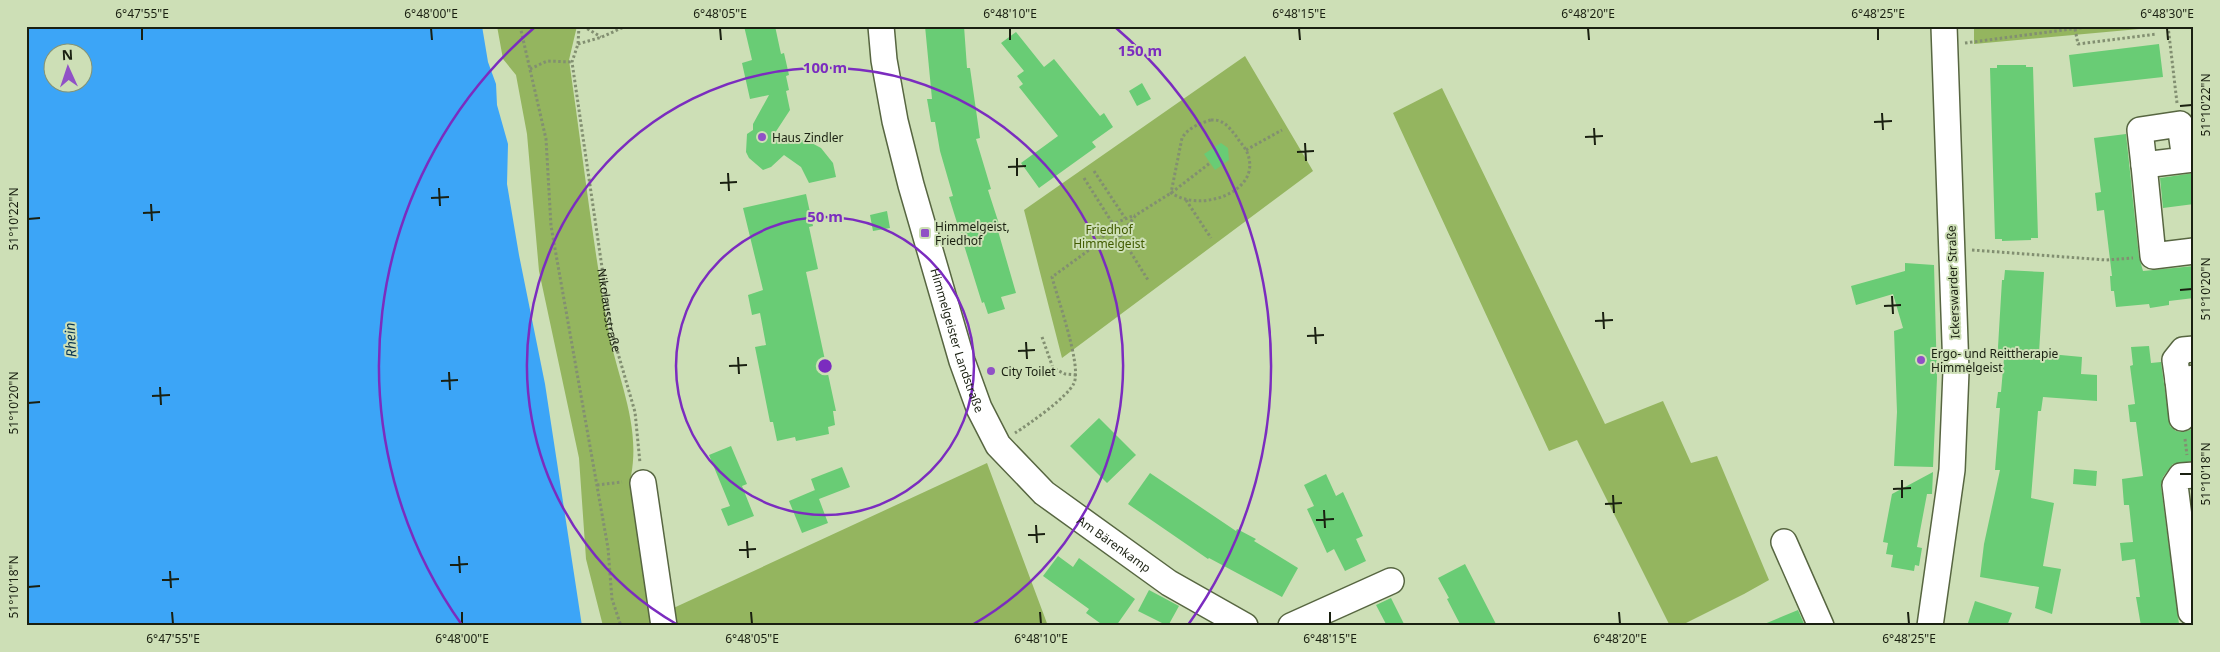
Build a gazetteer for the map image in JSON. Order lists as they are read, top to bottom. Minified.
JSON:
{"streets":{"street":["Ickerswarder Straße","Himmelgeister Landstraße","Am Bärenkamp"],"path":["Nikolausstraße"]},"crossings":[["Himmelgeister Landstraße","Am Bärenkamp"]],"water":["Rhein"],"parks":["Friedhof Himmelgeist"],"places":{"other":["Haus Zindler","Ergo- und Reittherapie Himmelgeist","City Toilet"],"transit":["Himmelgeist, Friedhof"]},"north":"top","coordinates":["6°47'55\"E","6°48'00\"E","6°48'05\"E","6°48'10\"E","6°48'15\"E","6°48'20\"E","6°48'25\"E","6°48'30\"E","51°10'22\"N","51°10'20\"N","51°10'18\"N"],"rings":["150 m","100 m","50 m"]}
